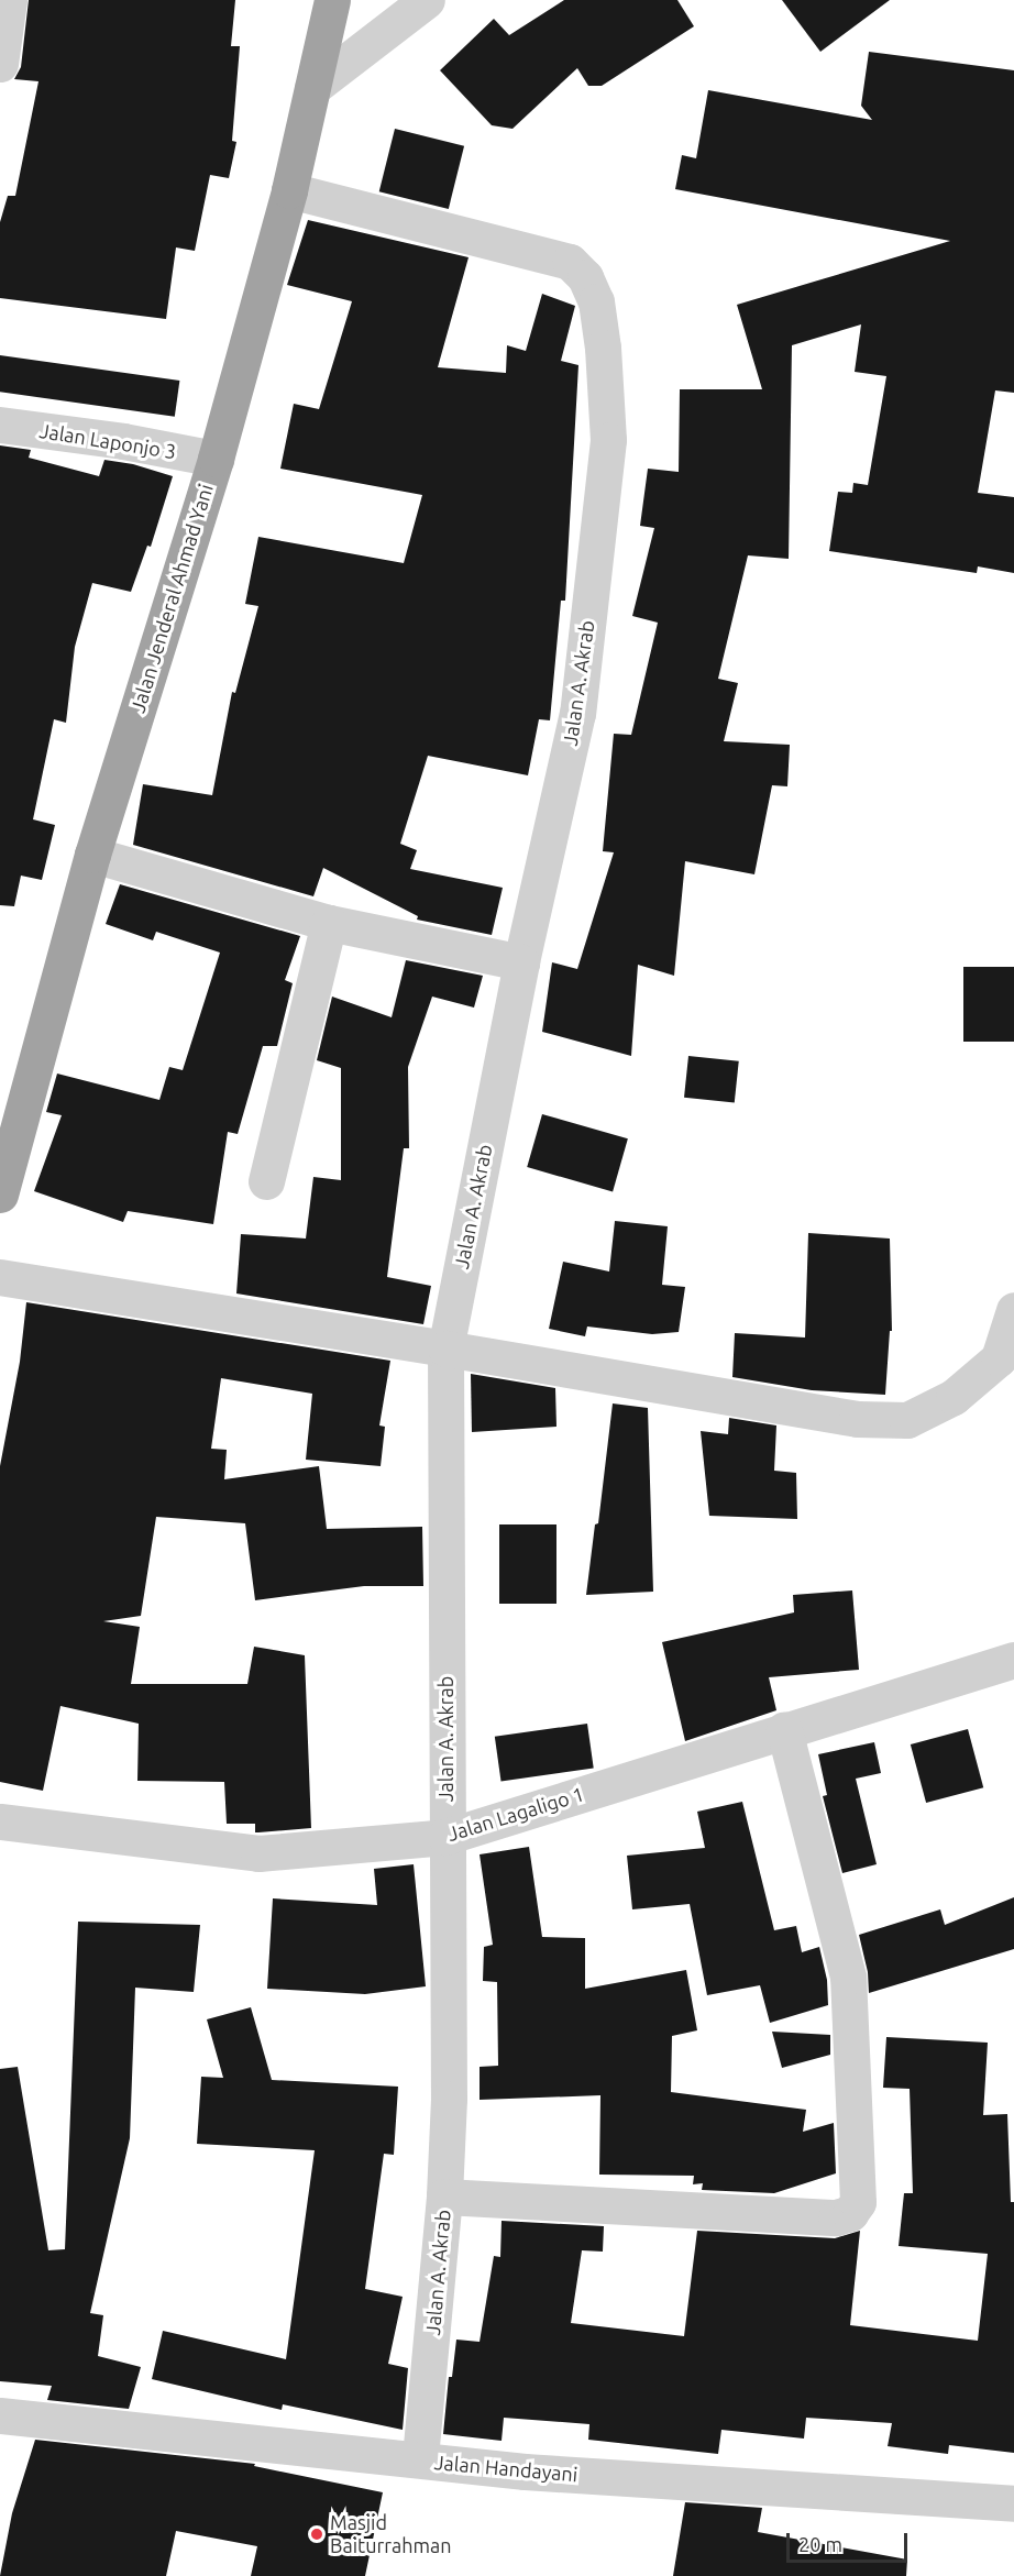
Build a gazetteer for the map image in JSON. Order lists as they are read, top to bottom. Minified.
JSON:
{"streets":{"highway":["Jalan Jenderal Ahmad Yani"],"street":["Jalan Laponjo 3","Jalan A. Akrab","Jalan Lagaligo 1","Jalan Handayani"]},"crossings":[["Jalan Laponjo 3","Jalan Jenderal Ahmad Yani"],["Jalan Jenderal Ahmad Yani","Jalan A. Akrab"],["Jalan A. Akrab","Jalan Lagaligo 1"],["Jalan A. Akrab","Jalan Handayani"]],"places":["Masjid Baiturrahman"],"scale_bar":"20 m"}
